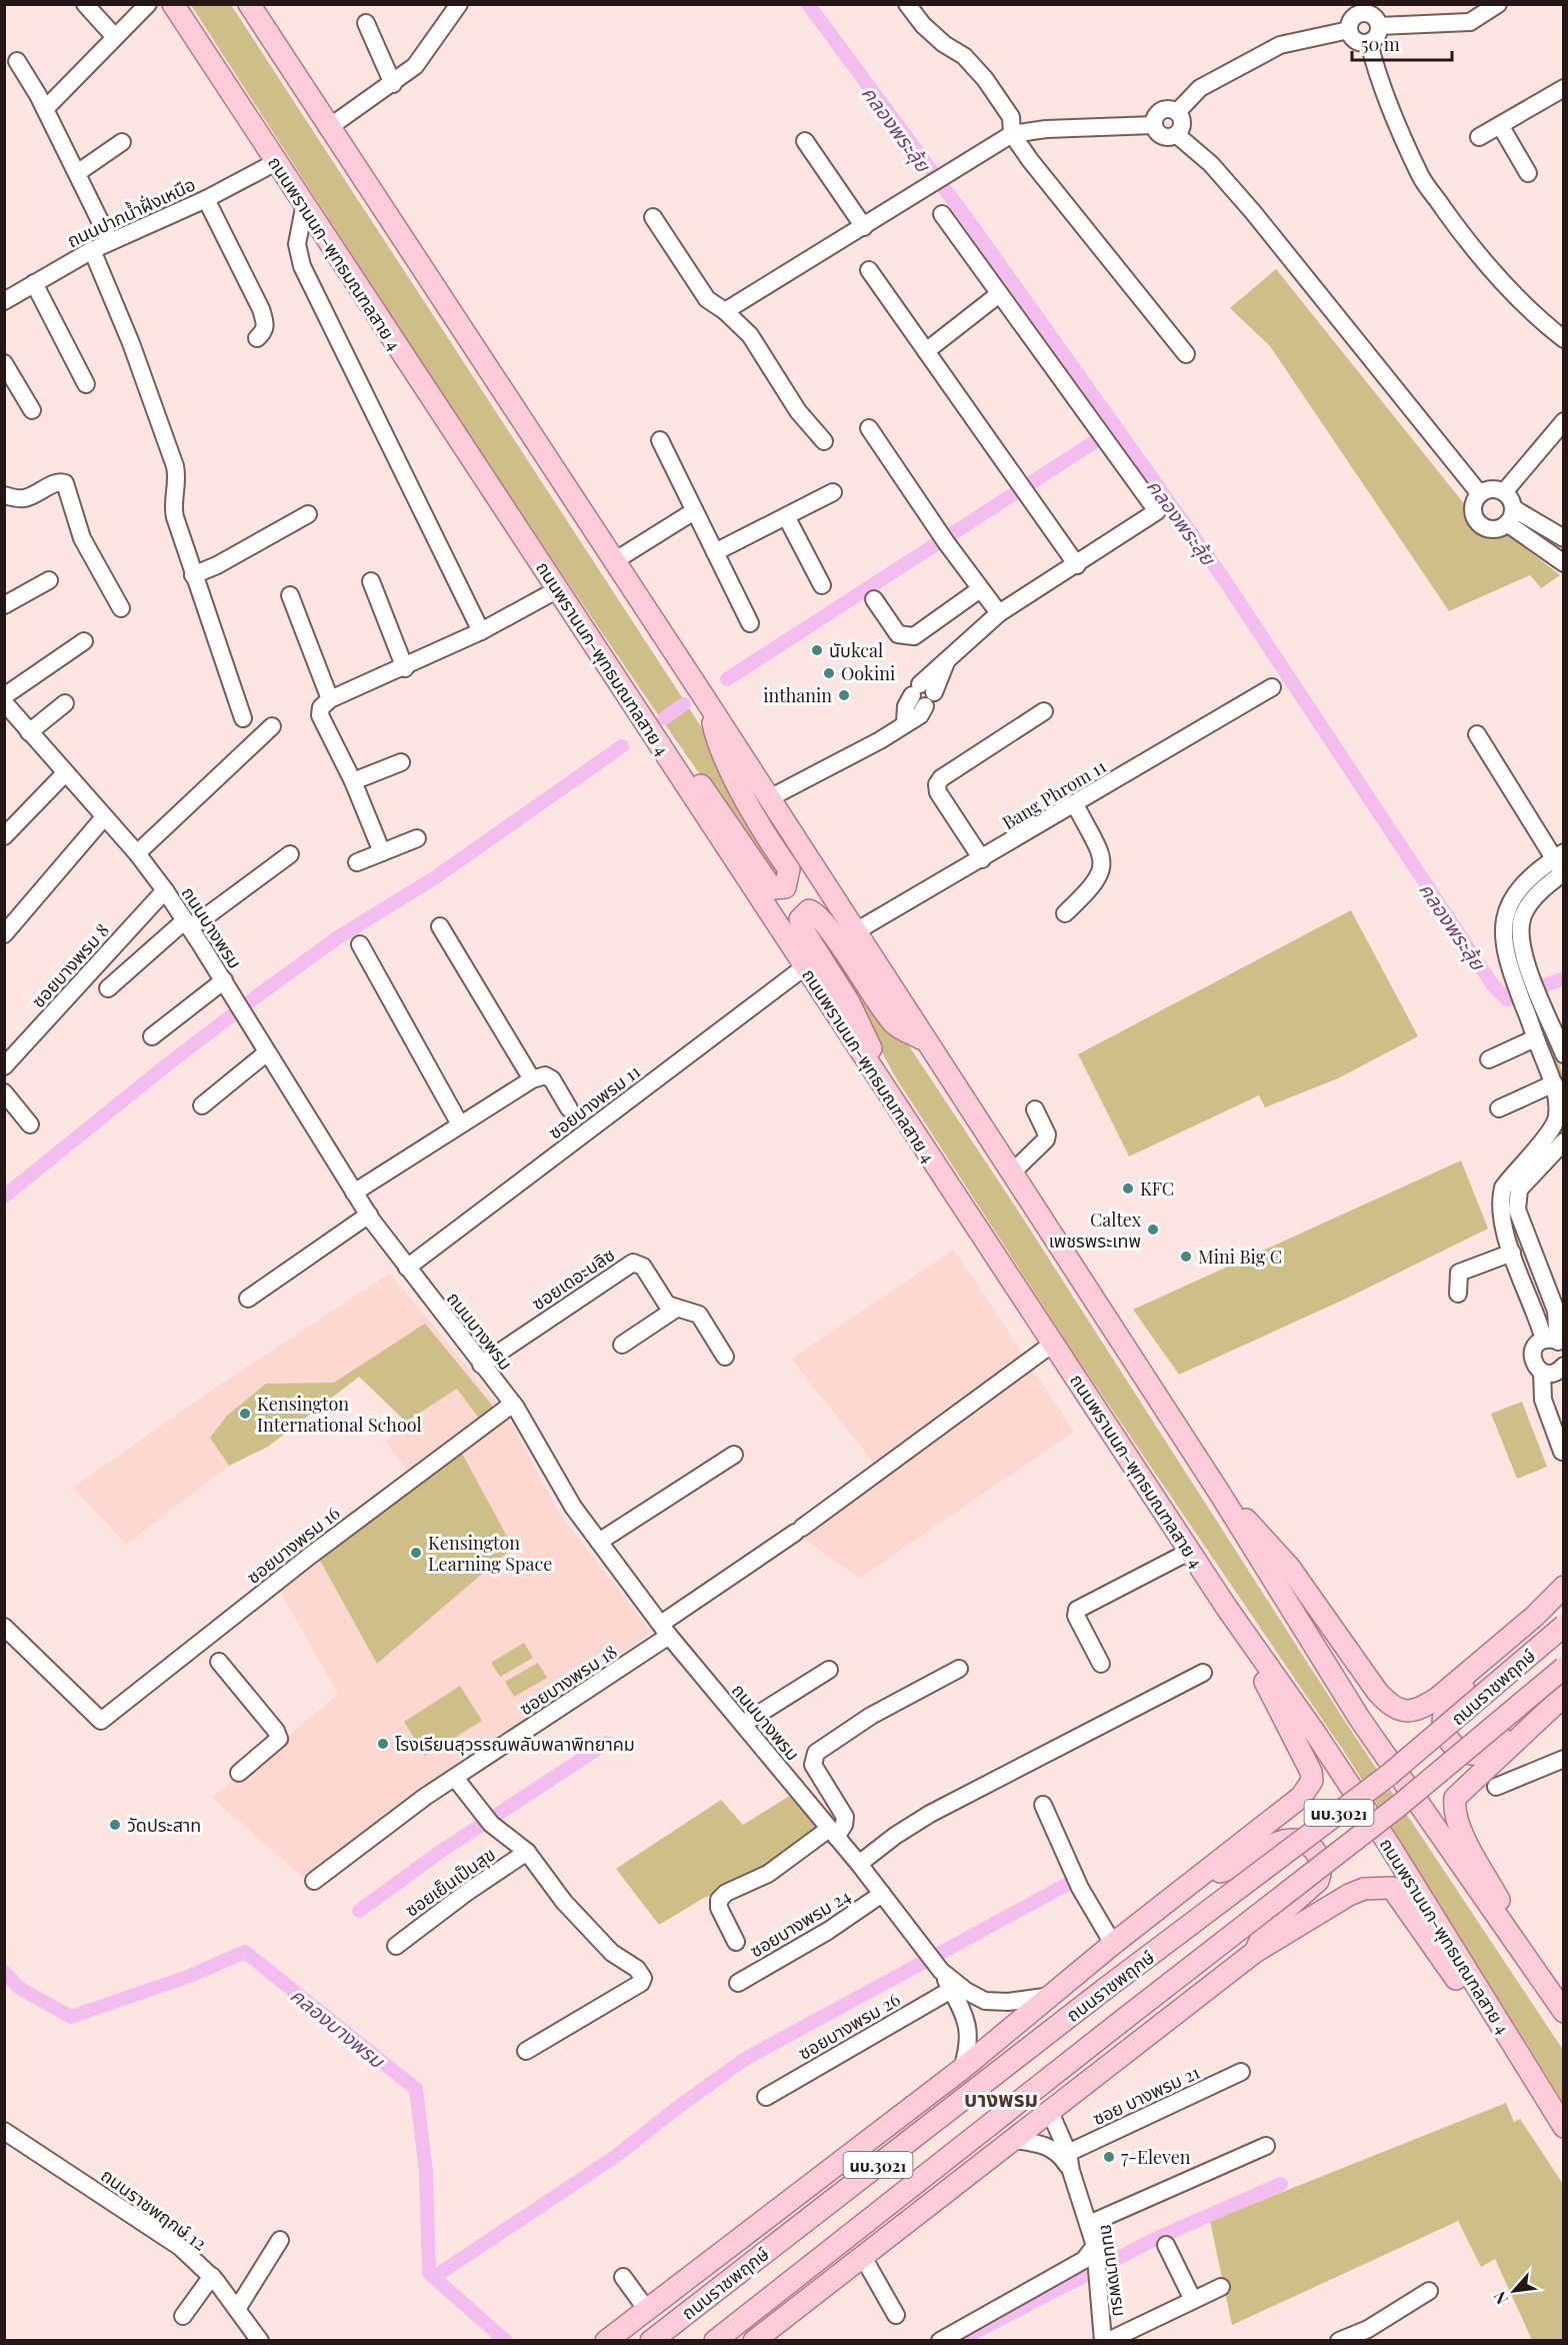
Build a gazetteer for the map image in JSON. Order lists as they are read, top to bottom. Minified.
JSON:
{"streets":{"main road":["ถนนพรานนก-พุทธมณฑลสาย 4","ถนนราชพฤกษ์","นบ.3021"],"street":["ถนนปากน้ำฝั่งเหนือ","Bang Phrom 11","ถนนบางพรม","ซอยบางพรม 8","ซอยบางพรม 11","ซอยเดอะบลิซ","ซอยบางพรม 16","ซอยบางพรม 18","ซอยเย็นเป็นสุข","ซอยบางพรม 24","ซอยบางพรม 26","ซอย บางพรม 21","ถนนราชพฤกษ์ 12"]},"crossings":[["ถนนปากน้ำฝั่งเหนือ","ถนนพรานนก-พุทธมณฑลสาย 4"],["ถนนพรานนก-พุทธมณฑลสาย 4","ซอยบางพรม 11"],["ถนนพรานนก-พุทธมณฑลสาย 4","ซอยบางพรม 18"],["ถนนพรานนก-พุทธมณฑลสาย 4","ถนนราชพฤกษ์"],["ถนนบางพรม","ซอยบางพรม 8"],["ถนนบางพรม","ซอยบางพรม 11"],["ถนนบางพรม","ซอยเดอะบลิซ"],["ถนนบางพรม","ซอยบางพรม 16"],["ถนนบางพรม","ซอยบางพรม 18"],["ถนนบางพรม","ถนนราชพฤกษ์"],["ถนนบางพรม","ซอยบางพรม 24"],["ถนนบางพรม","ซอยบางพรม 26"],["ถนนบางพรม","ซอย บางพรม 21"],["ถนนราชพฤกษ์","นบ.3021"]],"districts":["บางพรม"],"water":["คลองพระลุ้ย","คลองบางพรม"],"places":["นับkcal","Ookini","inthanin","KFC","Caltex เพชรพระเทพ","Mini Big C","Kensington International School","Kensington Learning Space","โรงเรียนสุวรรณพลับพลาพิทยาคม","วัดประสาท","7-Eleven"],"scale_bar":"50 m","north":"bottom left"}
